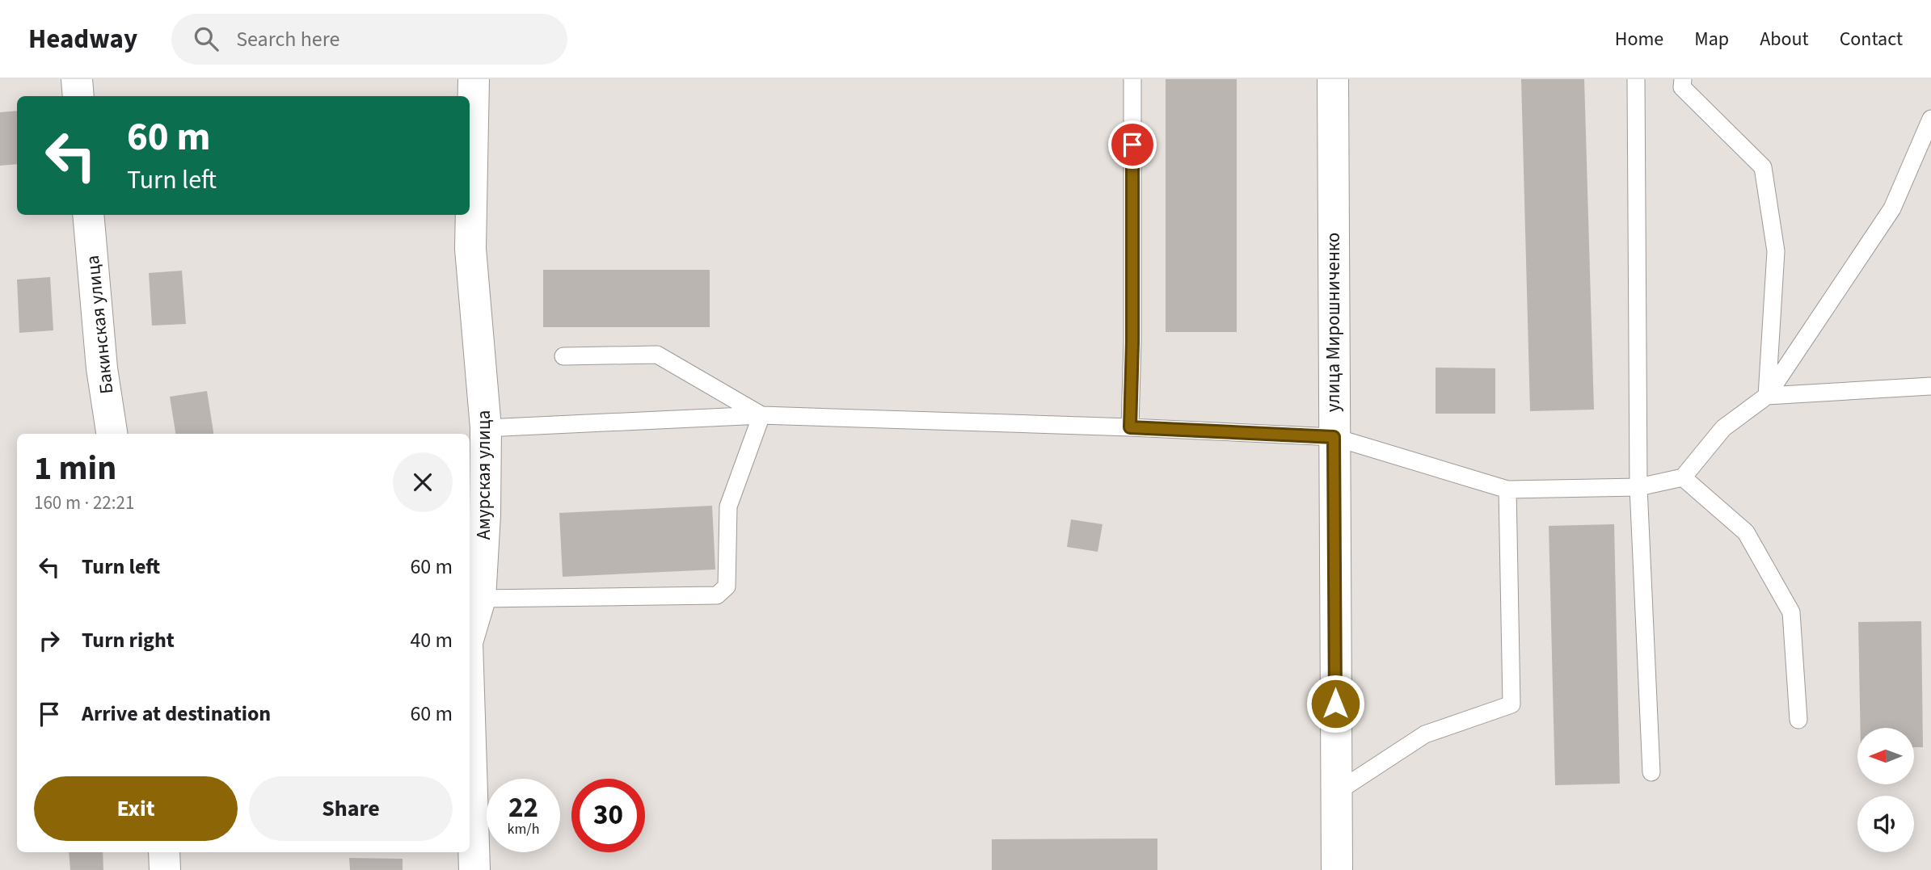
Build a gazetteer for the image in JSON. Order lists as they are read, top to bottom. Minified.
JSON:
{"streets":{"street":["улица Мирошниченко","Бакинская улица","Амурская улица"]},"north":"left","page":{"header":"Headway","search":"Search here","nav":["Home","Map","About","Contact"],"turn":["60 m","Turn left"],"heading":["1 min","160 m · 22:21"],"list":[{"name":"Turn left","value":"60 m"},{"name":"Turn right","value":"40 m"},{"name":"Arrive at destination","value":"60 m"}],"buttons":["Exit","Share"],"speed":"22 km/h","limit":"30"}}
